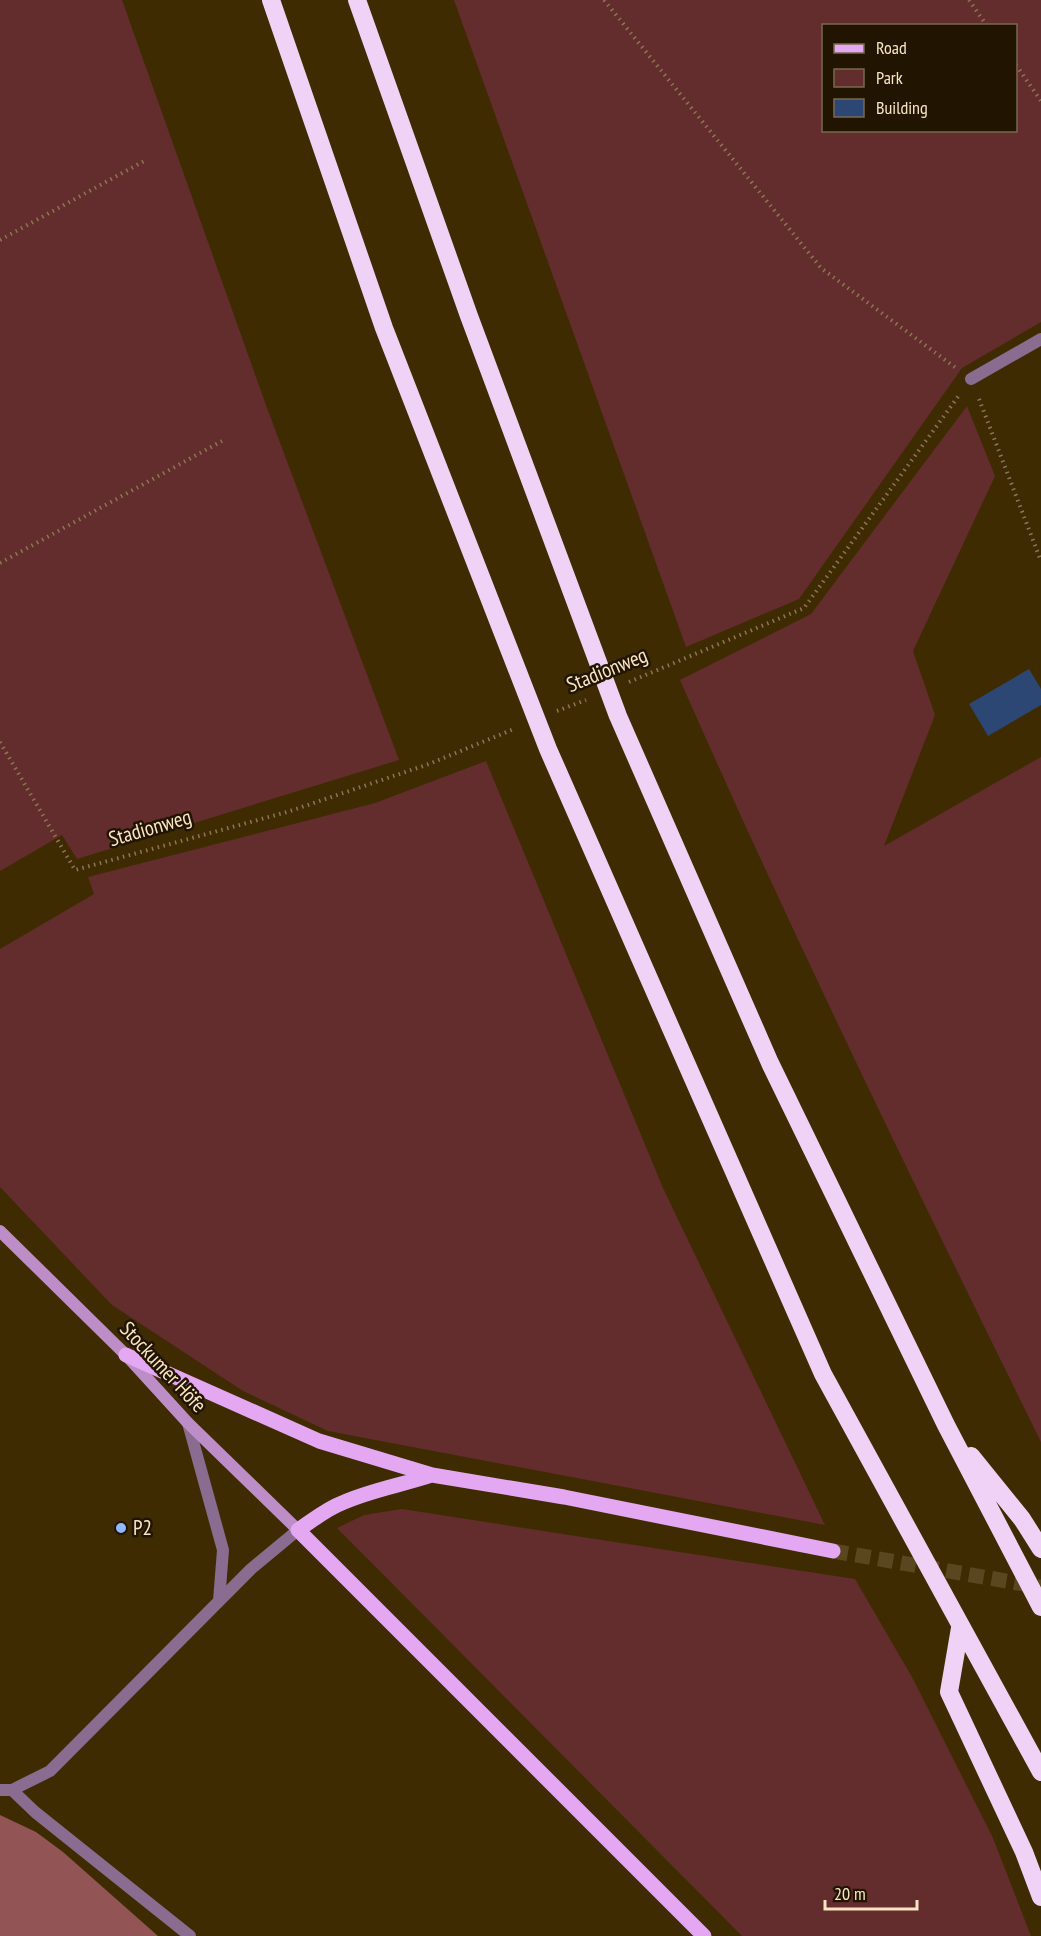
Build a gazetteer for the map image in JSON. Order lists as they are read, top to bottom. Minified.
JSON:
{"streets":{"street":["Stockumer Höfe"],"path":["Stadionweg"]},"places":["P2"],"legend":["Road","Park","Building"],"scale_bar":"20 m"}
